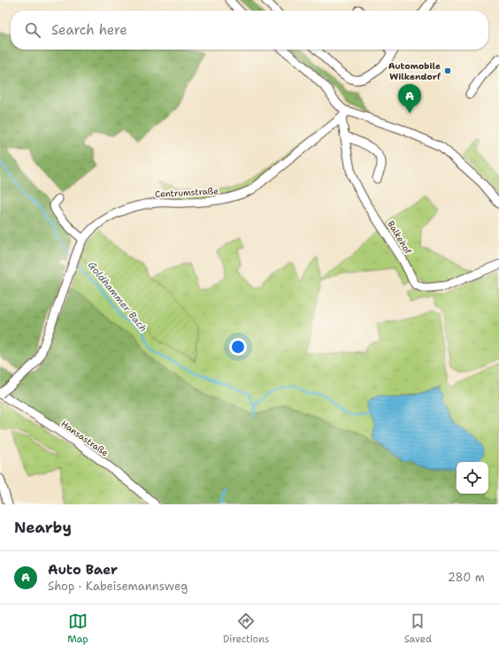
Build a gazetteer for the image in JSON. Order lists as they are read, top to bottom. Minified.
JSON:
{"streets":{"street":["Centrumstraße","Balkehof","Hansastraße"]},"crossings":[["Centrumstraße","Balkehof"],["Centrumstraße","Hansastraße"]],"water":["Goldhammer Bach"],"places":["Automobile Wilkendorf"],"page":{"search":"Search here","pins":"A","heading":"Nearby","list":[{"mark":"A","name":"Auto Baer","note":"Shop · Kabeisemannsweg","value":"280 m"}],"nav":["Map","Directions","Saved"]}}
